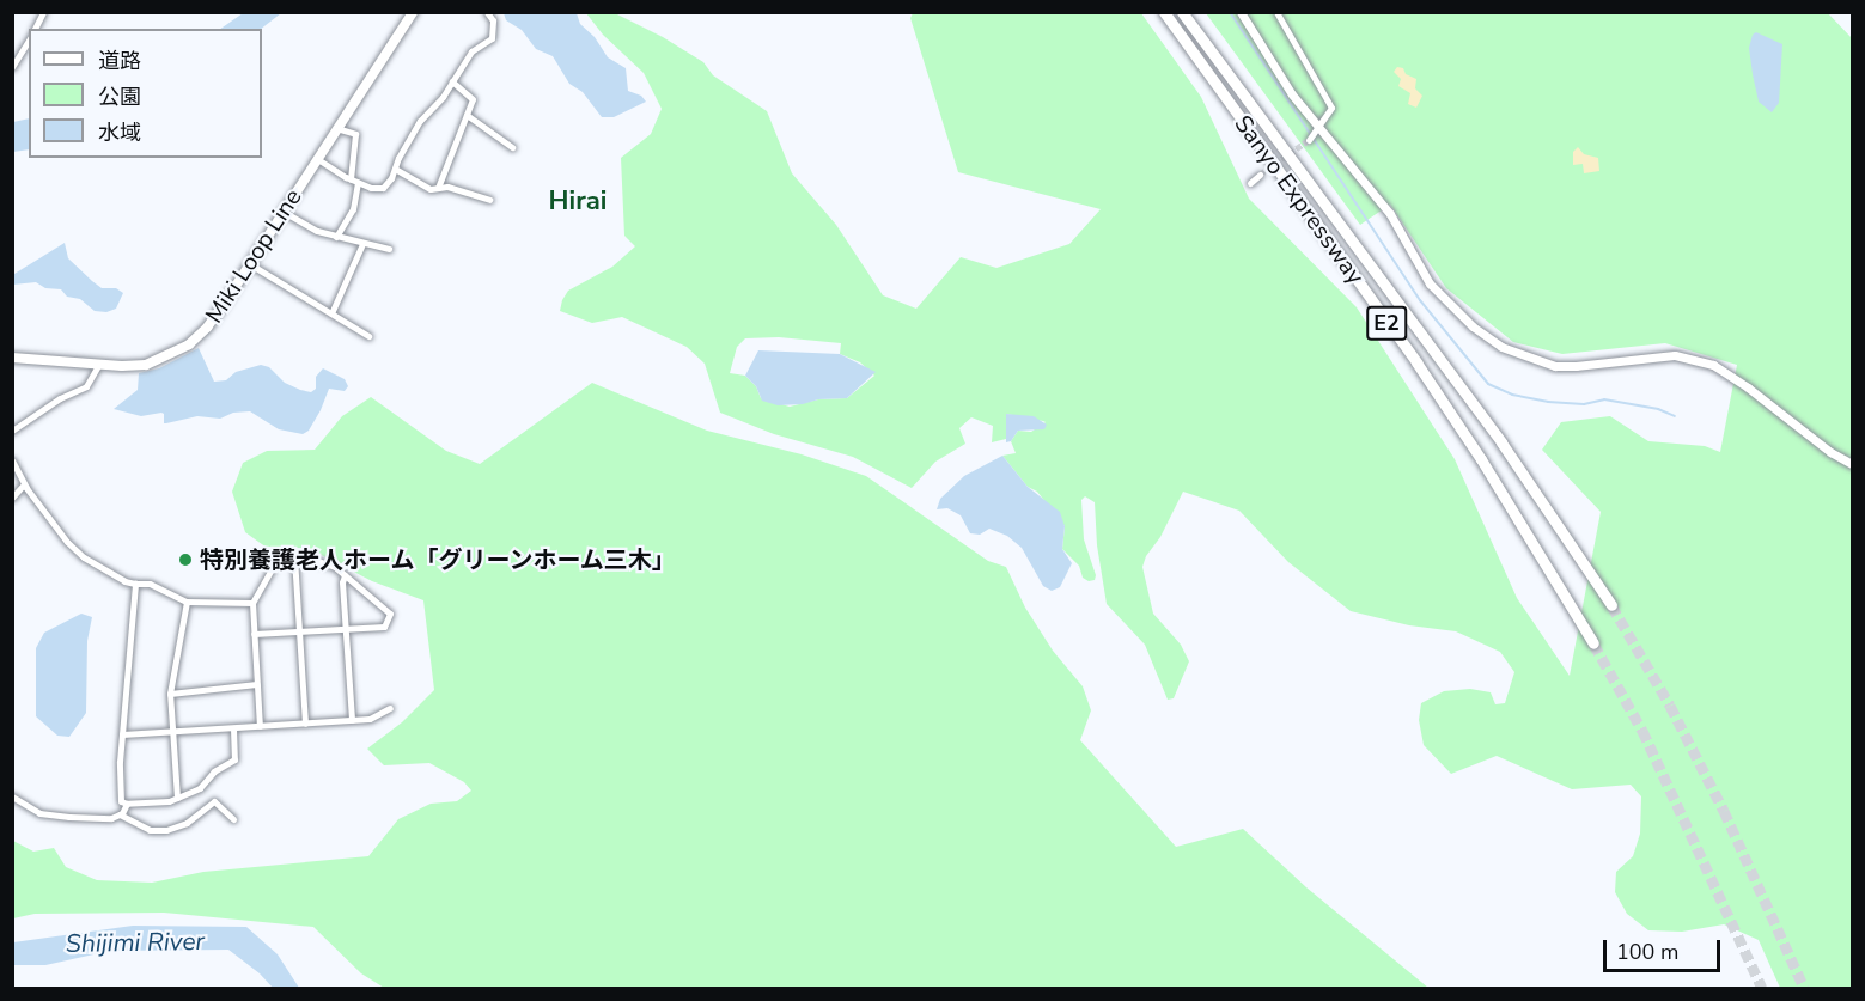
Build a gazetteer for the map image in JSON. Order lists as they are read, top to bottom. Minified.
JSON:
{"streets":{"highway":["Sanyo Expressway","E2"],"main road":["Miki Loop Line"]},"districts":["Hirai"],"water":["Shijimi River"],"places":["特別養護老人ホーム「グリーンホーム三木」"],"legend":["道路","公園","水域"],"scale_bar":"100 m"}
